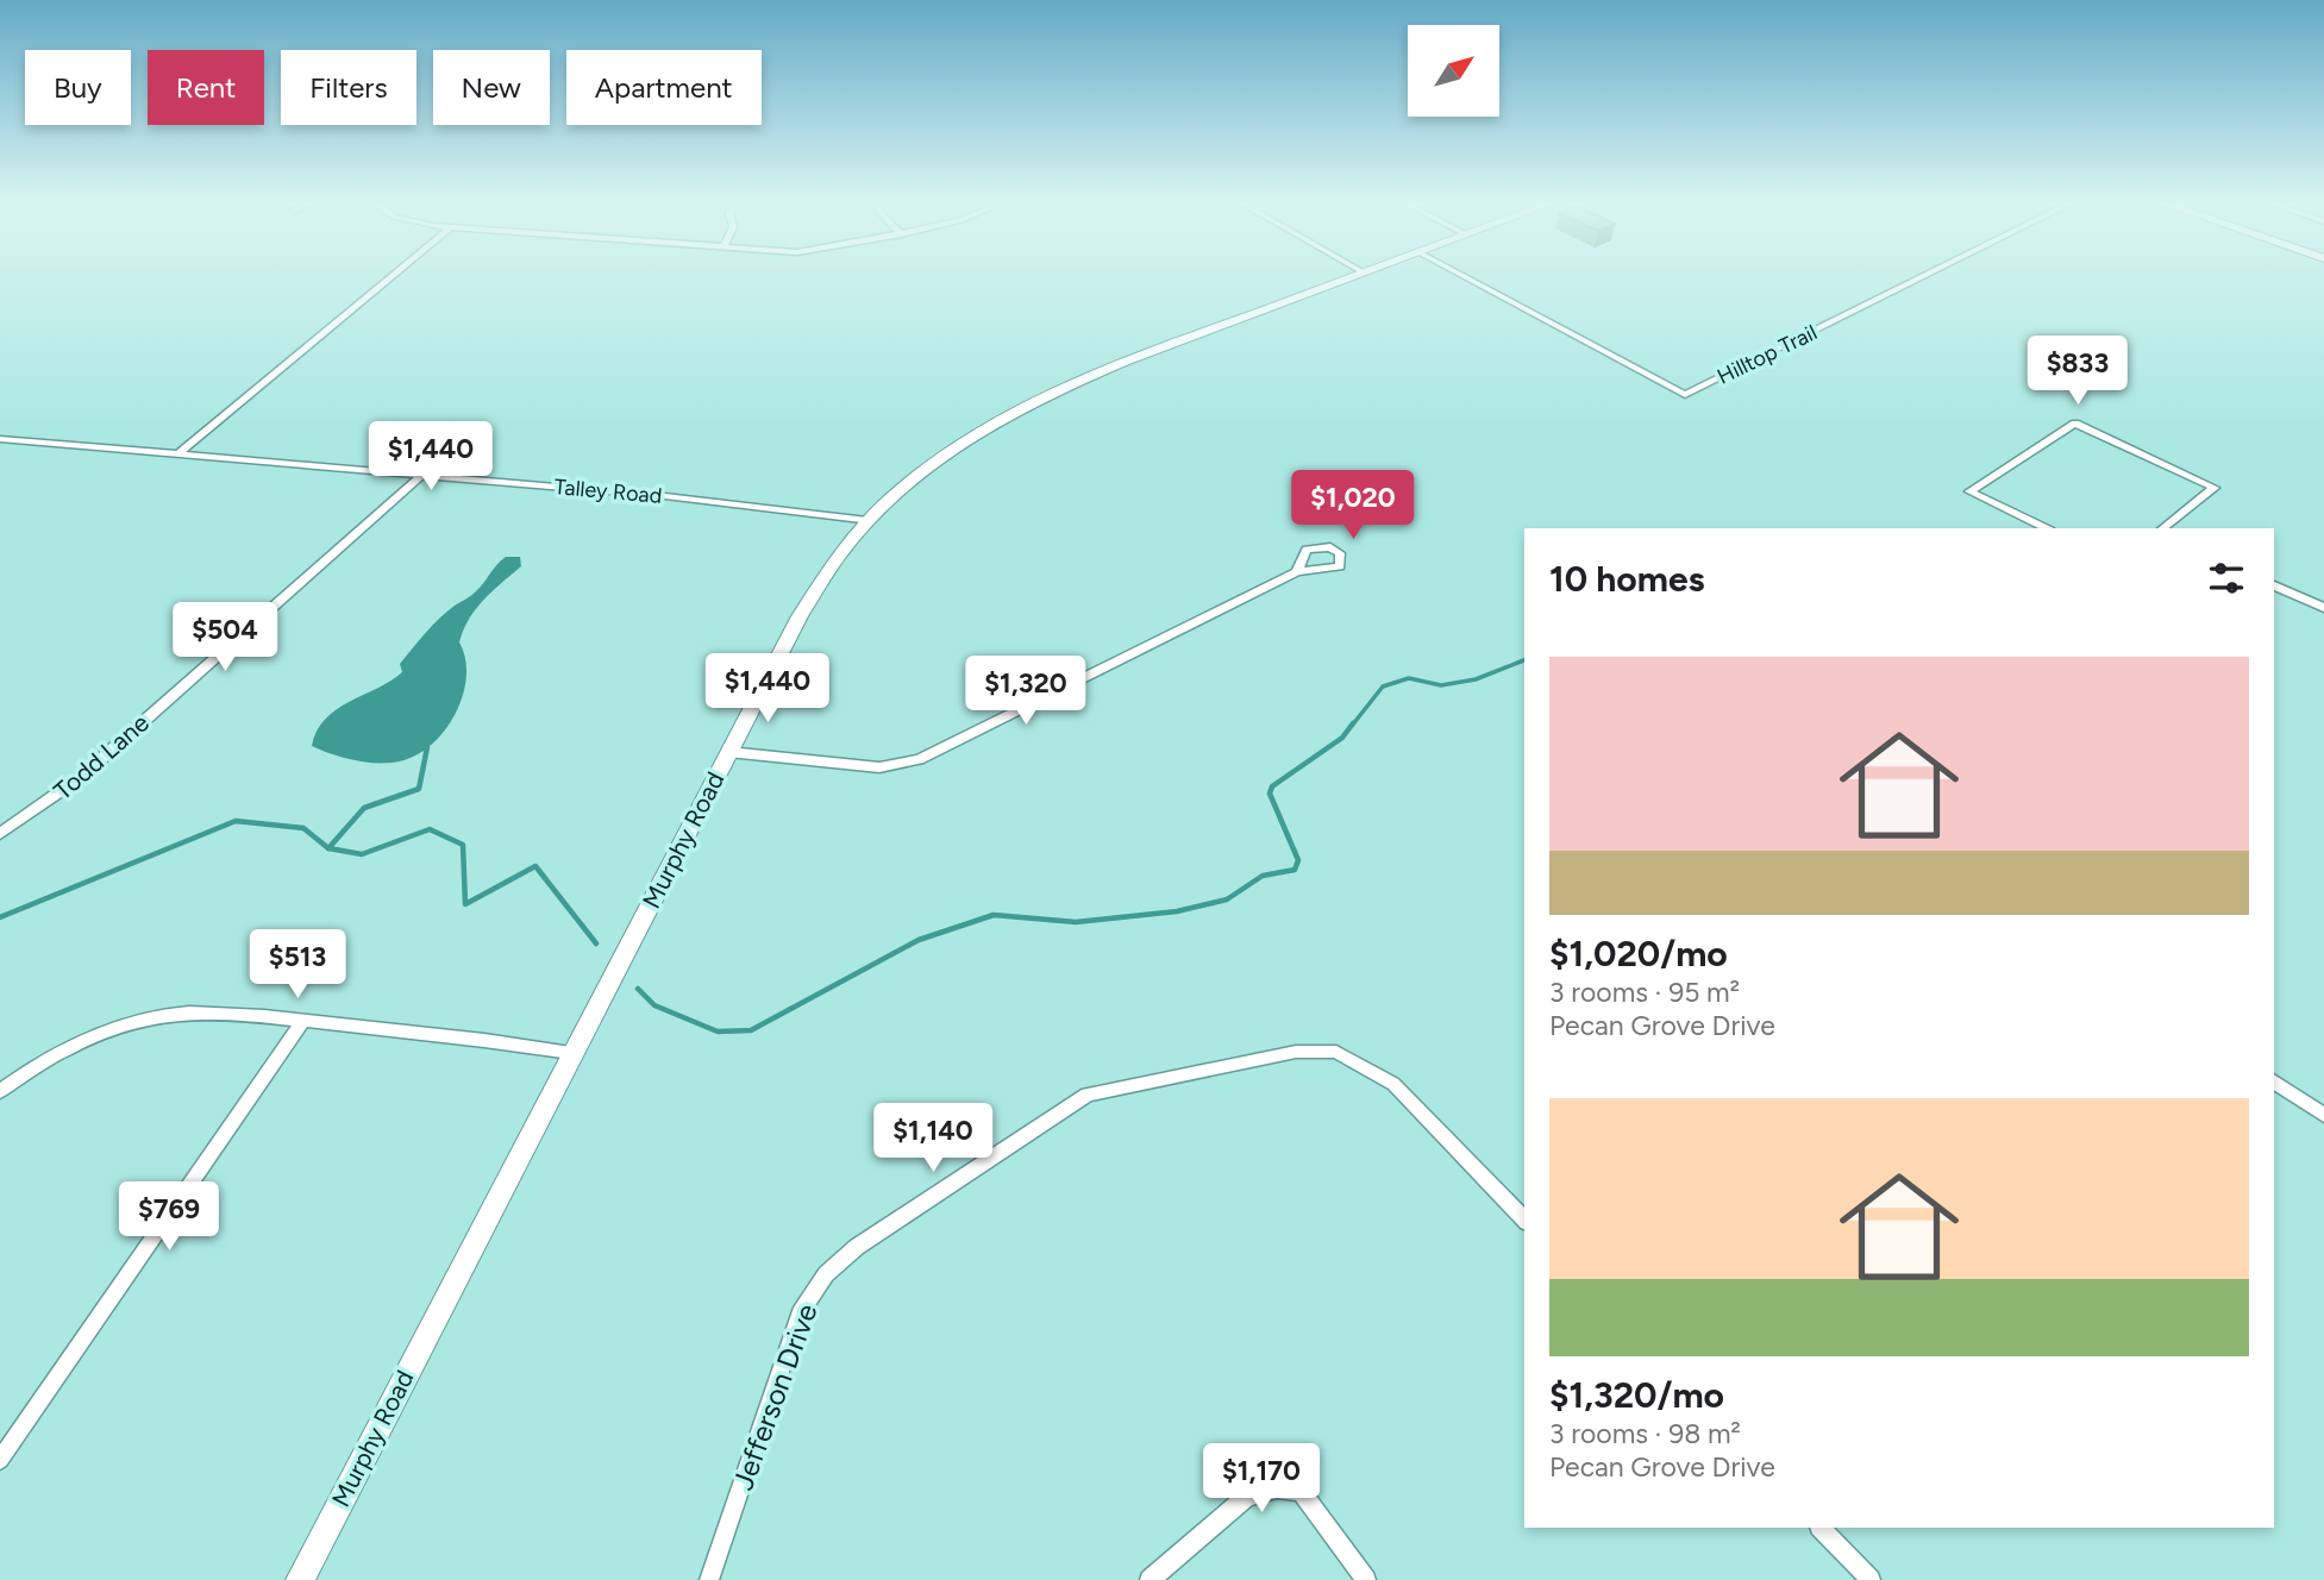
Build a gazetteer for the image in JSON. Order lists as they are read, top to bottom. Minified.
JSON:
{"streets":{"main road":["Murphy Road"],"street":["Hilltop Trail","Talley Road","Todd Lane","Jefferson Drive"]},"crossings":[["Talley Road","Todd Lane"],["Talley Road","Murphy Road"]],"north":"top right","page":{"chip":["Buy","Rent","Filters","New","Apartment"],"price":["$833","$1,440","$1,020","$504","$1,440","$1,320","$513","$1,140","$769","$1,170"],"heading":"10 homes","list":[{"name":"$1,020/mo","note":"3 rooms · 95 m² · Pecan Grove Drive"},{"name":"$1,320/mo","note":"3 rooms · 98 m² · Pecan Grove Drive"}]}}
